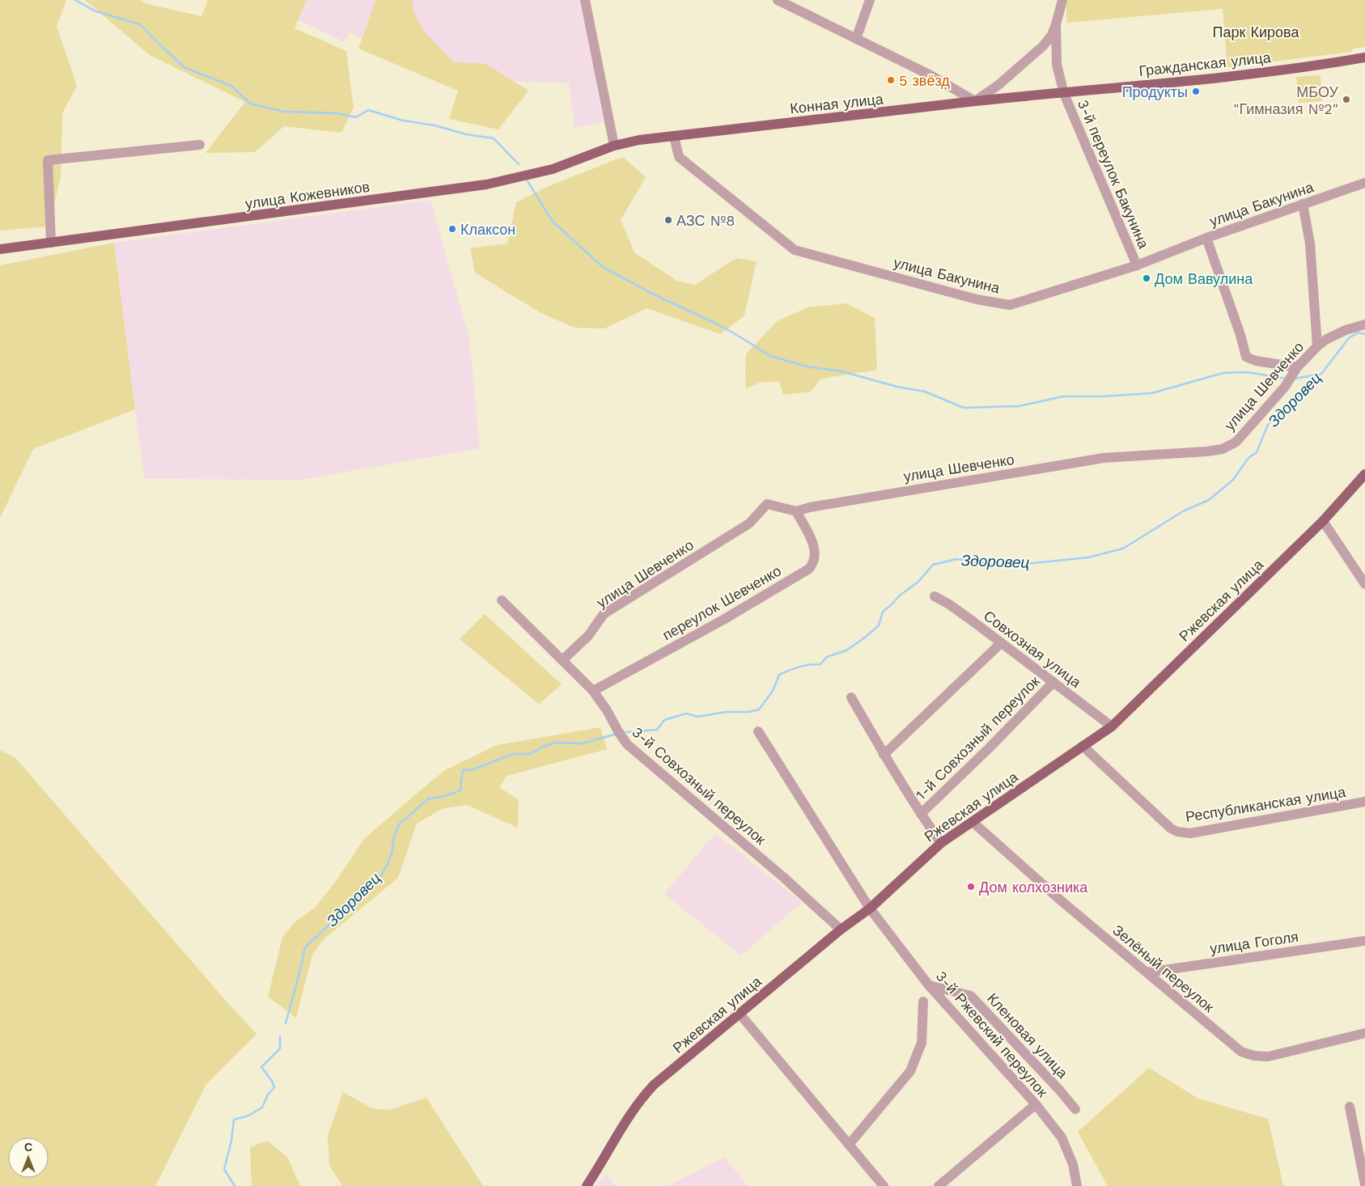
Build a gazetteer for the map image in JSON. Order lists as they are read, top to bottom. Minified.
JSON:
{"streets":{"main road":["Гражданская улица","Конная улица","улица Кожевников","Ржевская улица"],"street":["3-й переулок Бакунина","улица Бакунина","улица Шевченко","переулок Шевченко","Совхозная улица","1-й Совхозный переулок","3-й Совхозный переулок","Республиканская улица","улица Гоголя","Зелёный переулок","3-й Ржевский переулок","Кленовая улица"]},"crossings":[["Гражданская улица","Конная улица"],["Гражданская улица","3-й переулок Бакунина"],["Конная улица","3-й переулок Бакунина"],["Конная улица","улица Кожевников"],["Конная улица","улица Бакунина"],["3-й переулок Бакунина","улица Бакунина"],["улица Шевченко","переулок Шевченко"],["улица Шевченко","3-й Совхозный переулок"],["Ржевская улица","Совхозная улица"],["Ржевская улица","3-й Совхозный переулок"],["Ржевская улица","Республиканская улица"],["Ржевская улица","Зелёный переулок"],["Ржевская улица","3-й Ржевский переулок"],["переулок Шевченко","3-й Совхозный переулок"],["Совхозная улица","1-й Совхозный переулок"],["улица Гоголя","Зелёный переулок"],["3-й Ржевский переулок","Кленовая улица"]],"water":["Здоровец"],"parks":["Парк Кирова"],"places":["5 звёзд","Продукты","МБОУ \"Гимназия №2\"","АЗС №8","Клаксон","Дом Вавулина","Дом колхозника"],"north":"top"}
